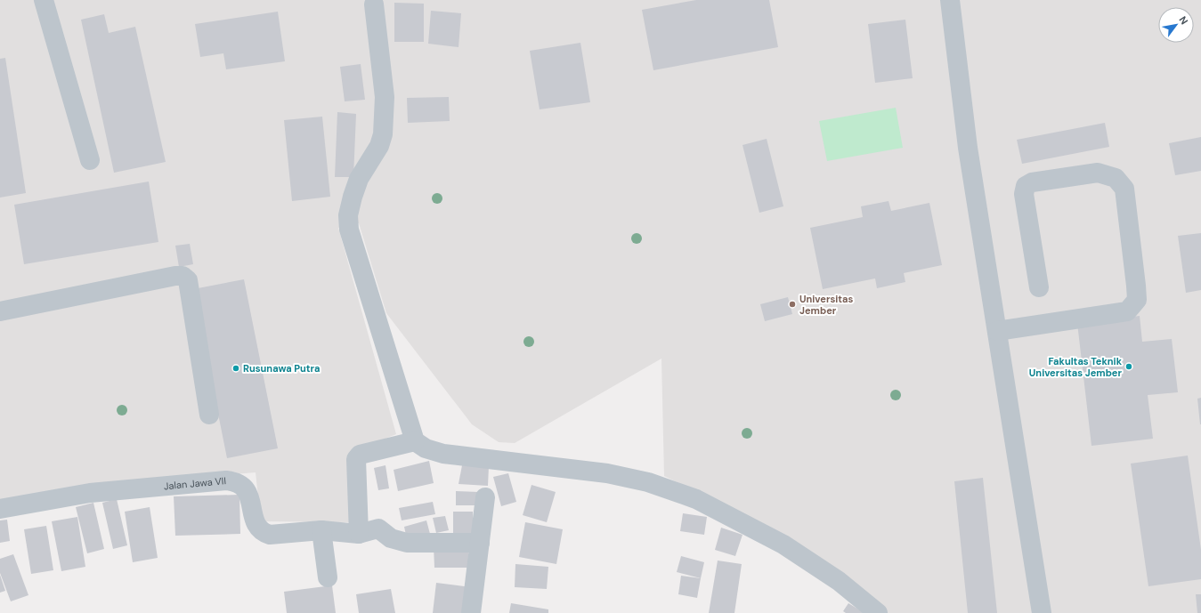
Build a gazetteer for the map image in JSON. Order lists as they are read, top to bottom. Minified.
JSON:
{"streets":{"street":["Jalan Jawa VII"]},"places":["Universitas Jember","Fakultas Teknik Universitas Jember","Rusunawa Putra"],"north":"top right"}
